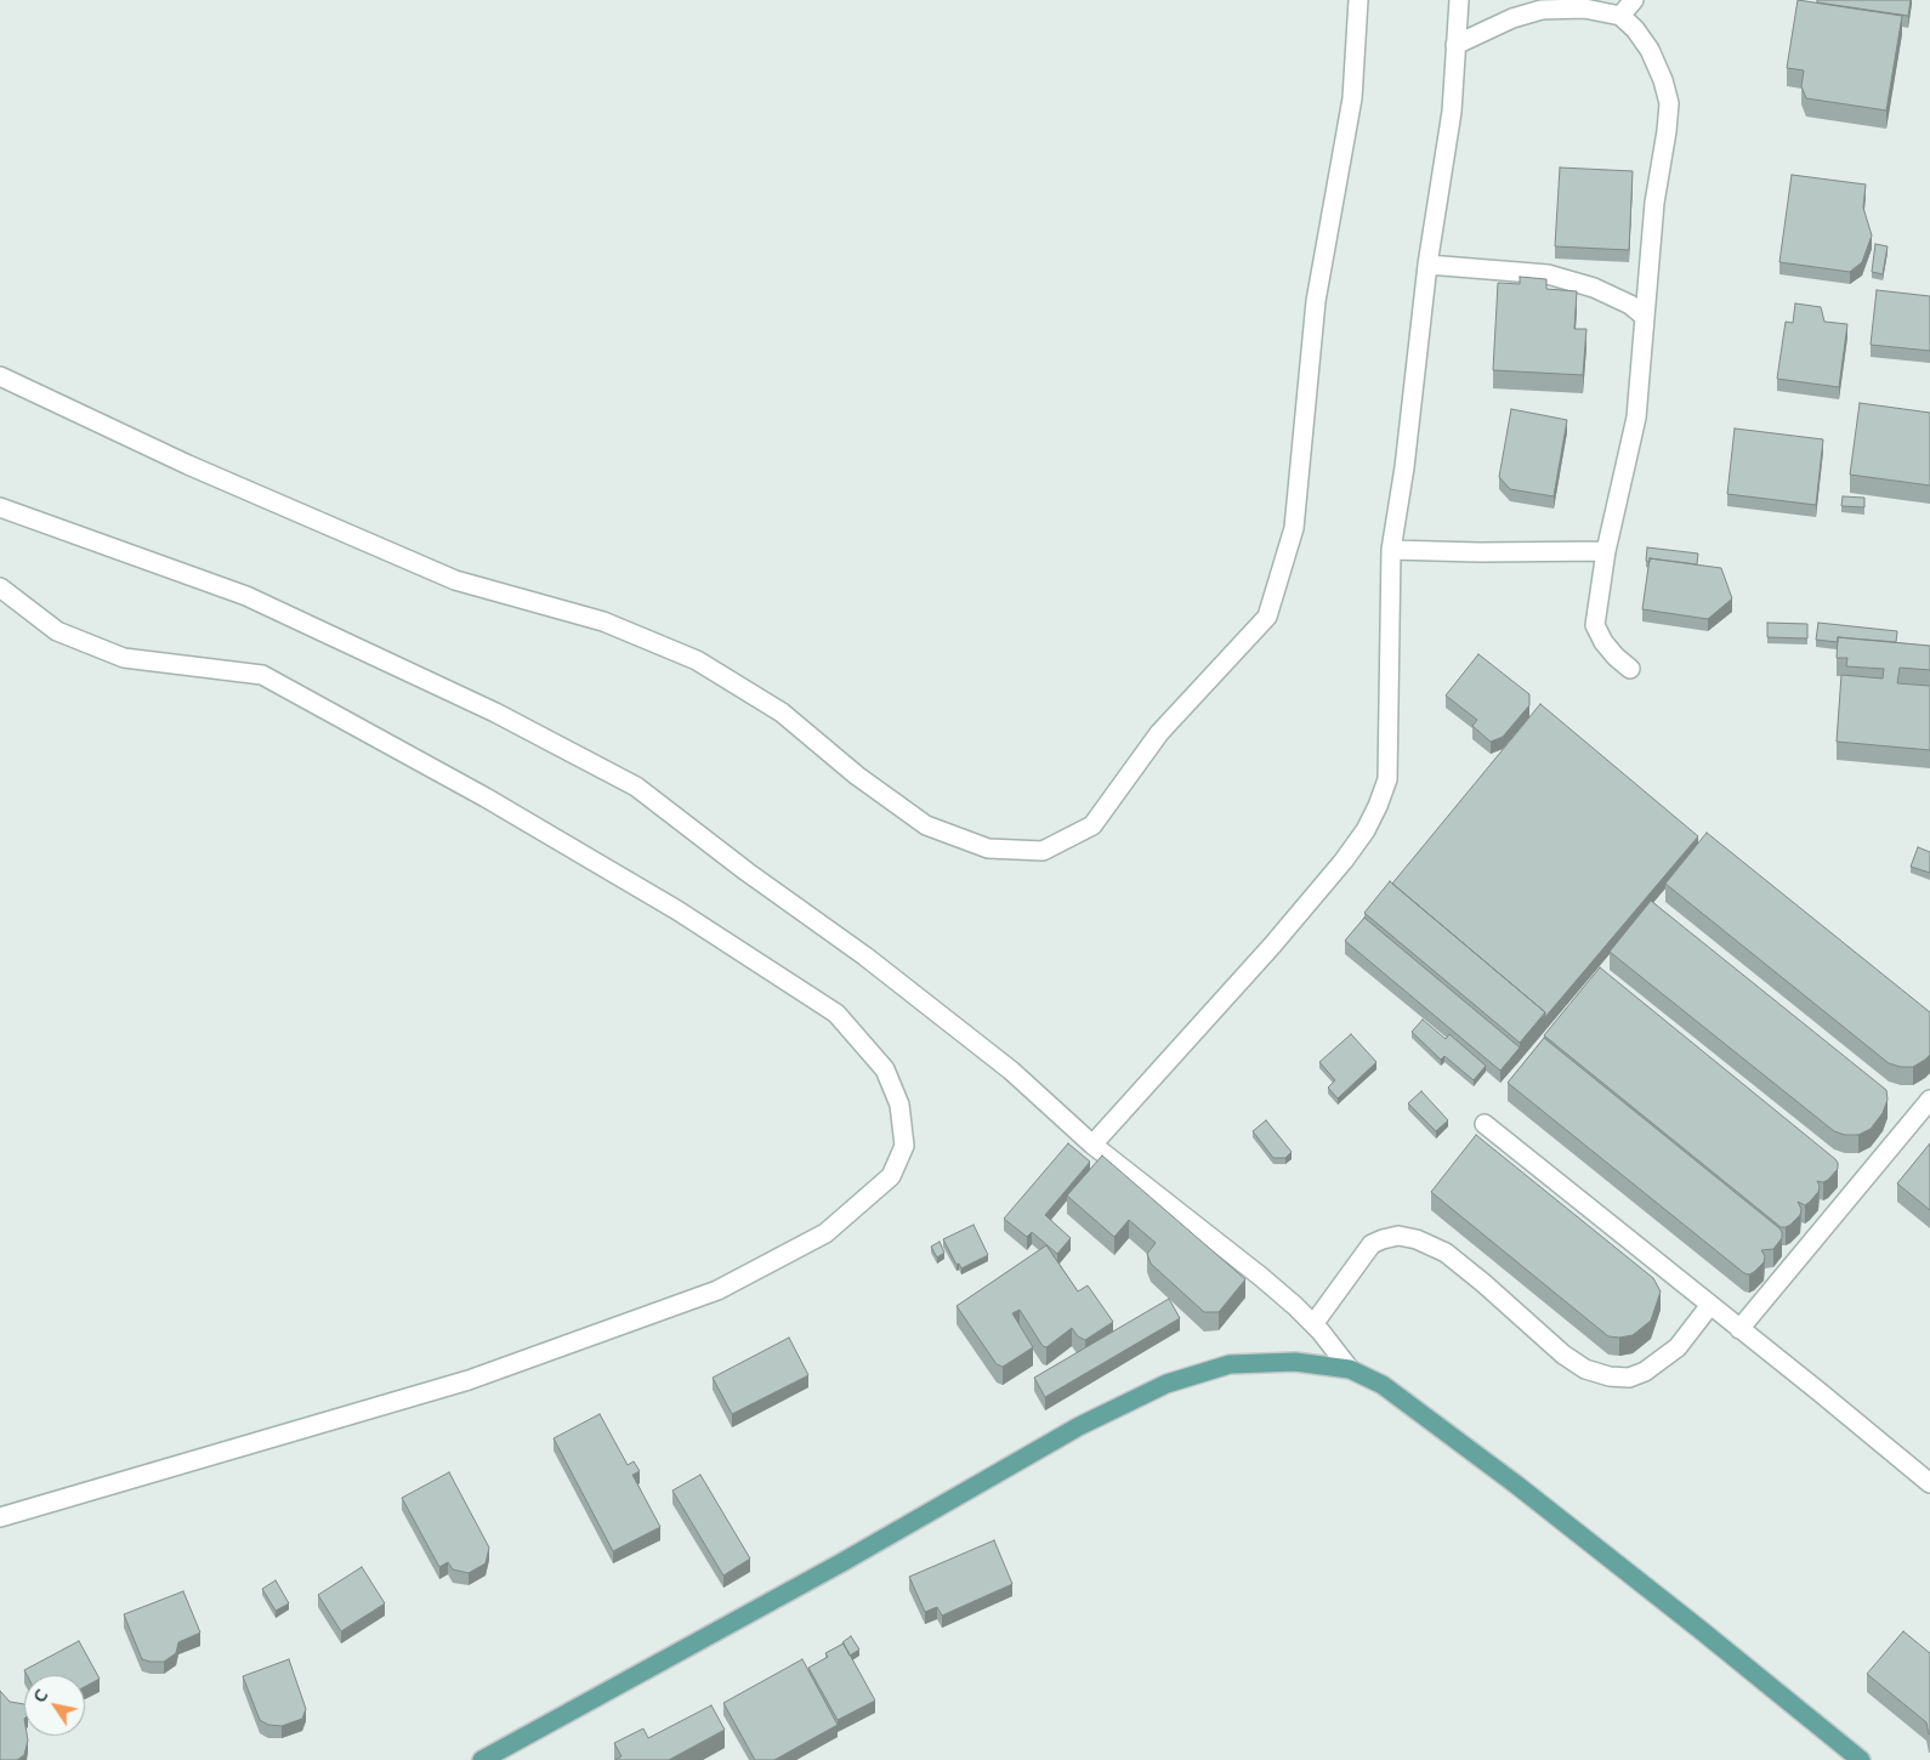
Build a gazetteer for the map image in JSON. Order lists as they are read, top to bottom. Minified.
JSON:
{"north":"top left"}
